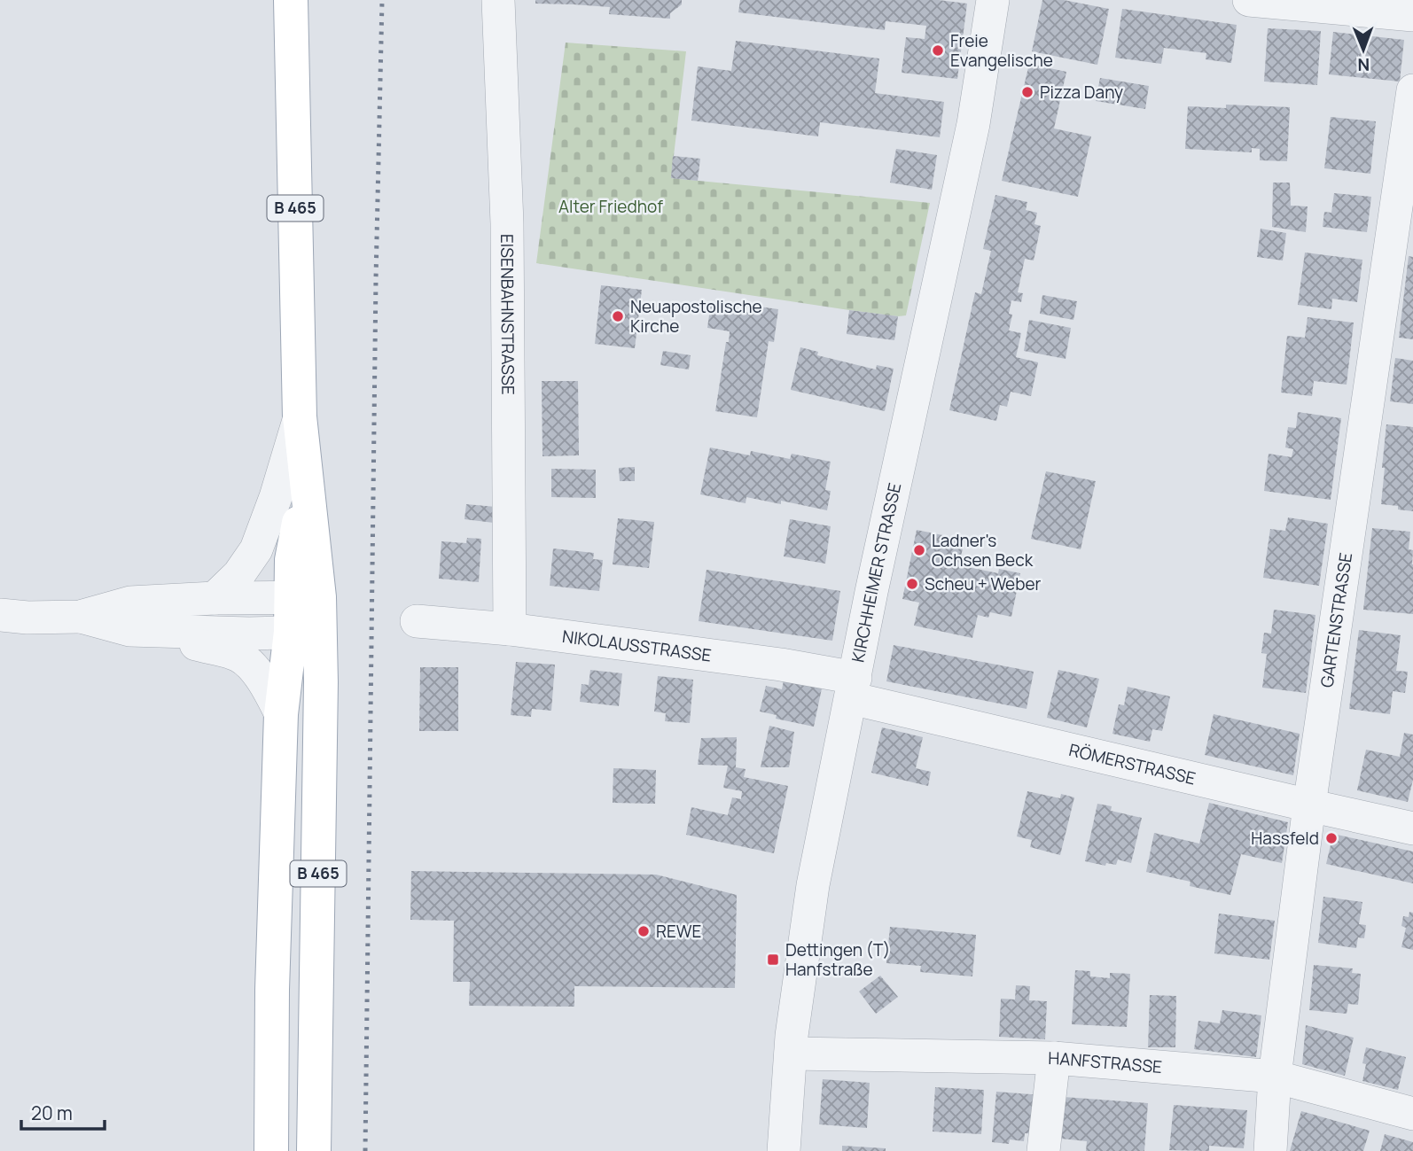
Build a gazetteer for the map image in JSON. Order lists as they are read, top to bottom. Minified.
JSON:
{"streets":{"main road":["B 465"],"street":["EISENBAHNSTRASSE","KIRCHHEIMER STRASSE","GARTENSTRASSE","NIKOLAUSSTRASSE","RÖMERSTRASSE","HANFSTRASSE"]},"crossings":[["EISENBAHNSTRASSE","NIKOLAUSSTRASSE"],["KIRCHHEIMER STRASSE","NIKOLAUSSTRASSE"],["KIRCHHEIMER STRASSE","RÖMERSTRASSE"],["KIRCHHEIMER STRASSE","HANFSTRASSE"],["GARTENSTRASSE","RÖMERSTRASSE"],["GARTENSTRASSE","HANFSTRASSE"],["NIKOLAUSSTRASSE","RÖMERSTRASSE"]],"parks":["Alter Friedhof"],"places":{"other":["Freie Evangelische","Pizza Dany","Neuapostolische Kirche","Ladner's Ochsen Beck","Scheu + Weber","Hassfeld","REWE"],"transit":["Dettingen (T) Hanfstraße"]},"scale_bar":"20 m","north":"bottom"}
